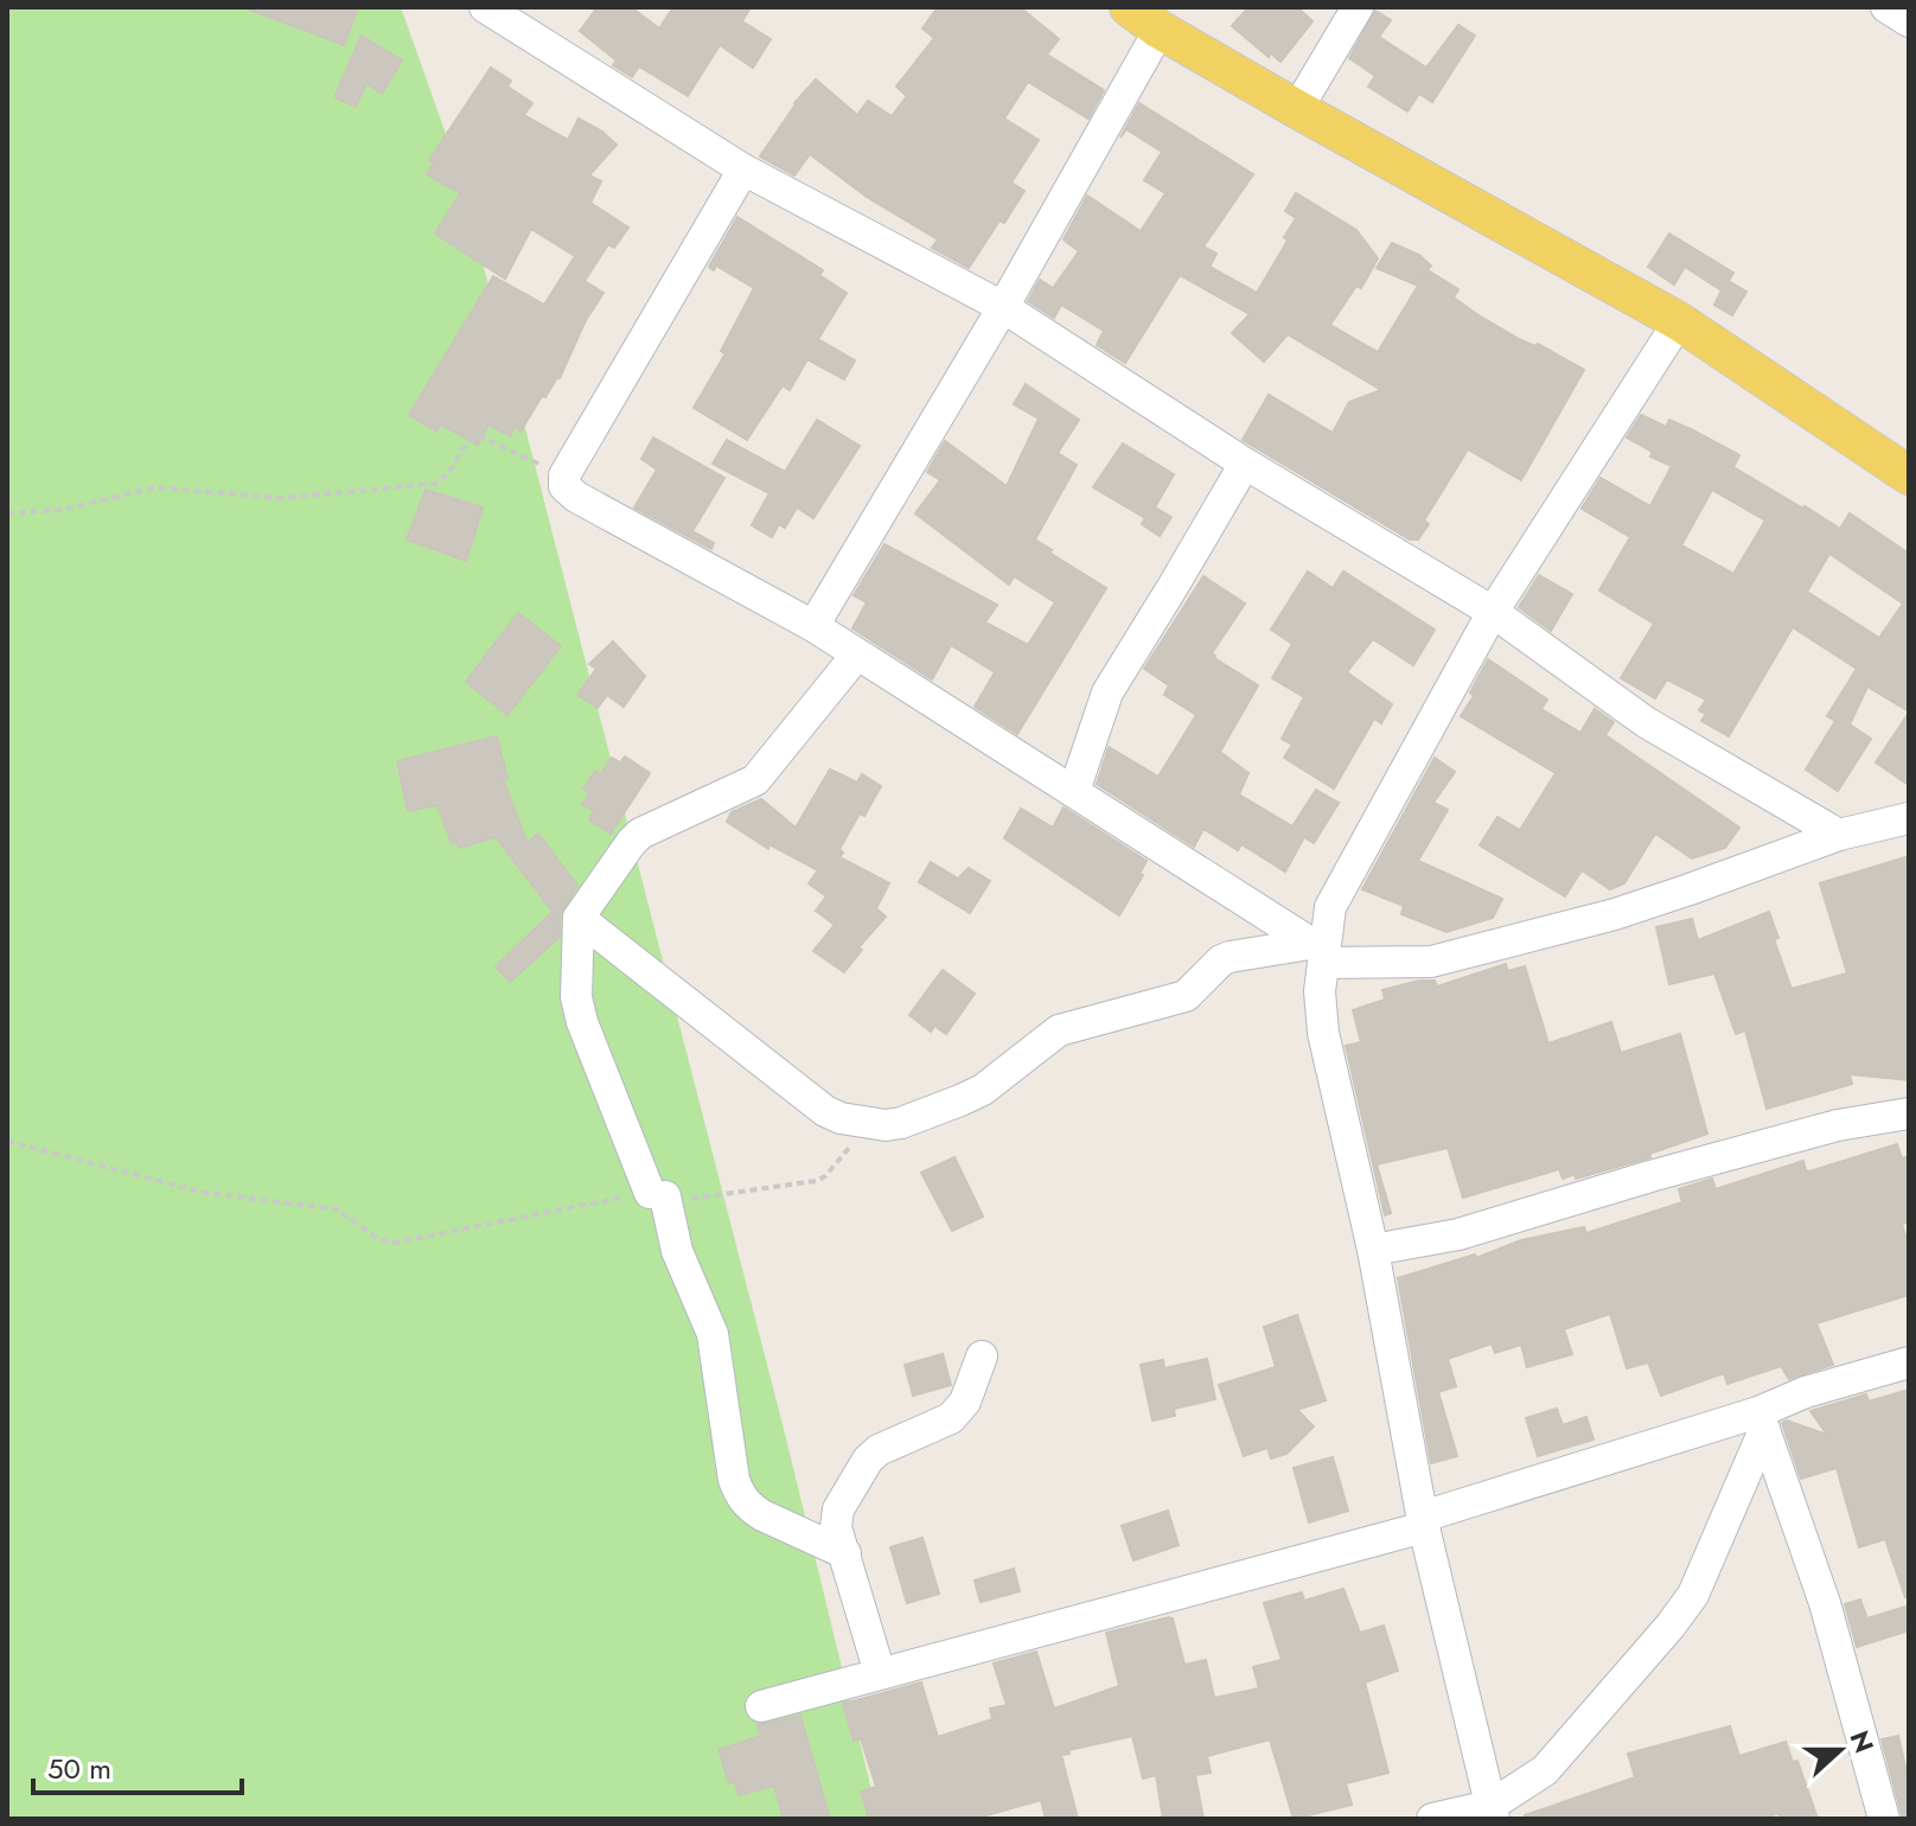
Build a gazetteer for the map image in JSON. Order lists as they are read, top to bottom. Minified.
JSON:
{"scale_bar":"50 m","north":"right"}
